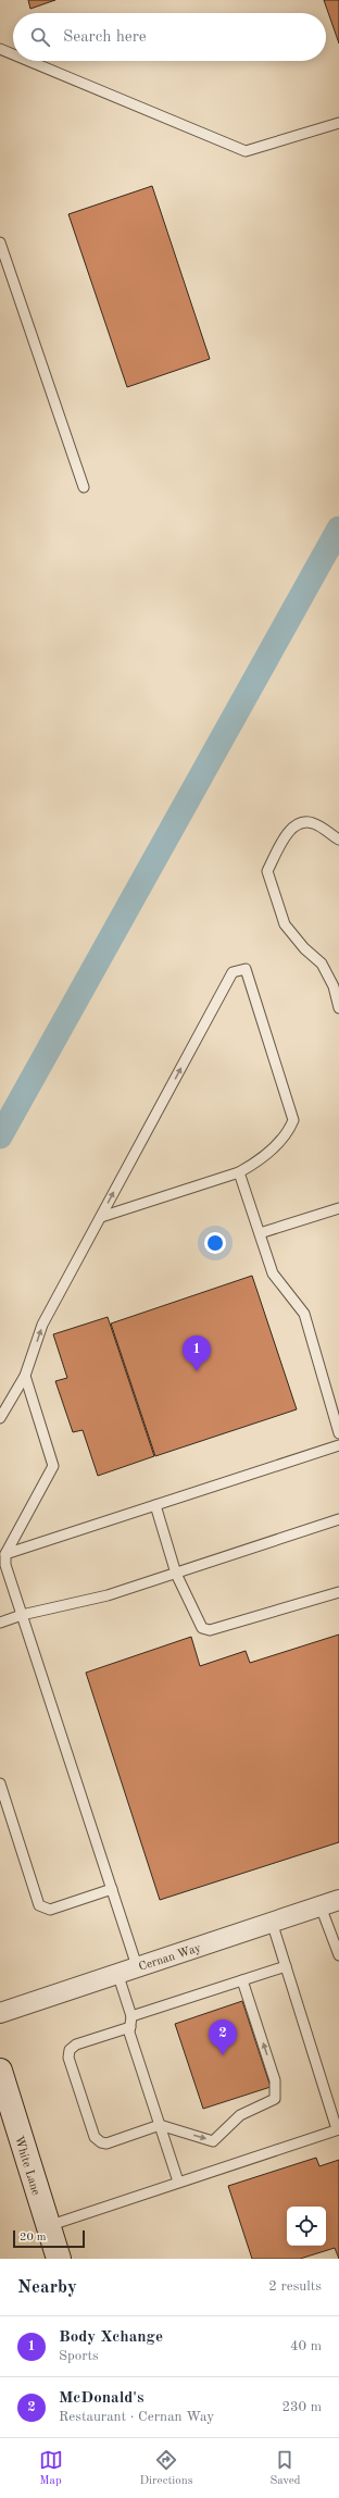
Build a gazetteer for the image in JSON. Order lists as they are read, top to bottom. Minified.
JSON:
{"streets":{"main road":["White Lane"],"street":["Cernan Way"]},"scale_bar":"20 m","page":{"search":"Search here","pins":["1","2"],"scale":"20 m","heading":["Nearby","2 results"],"list":[{"mark":"1","name":"Body Xchange","note":"Sports","value":"40 m"},{"mark":"2","name":"McDonald's","note":"Restaurant · Cernan Way","value":"230 m"}],"nav":["Map","Directions","Saved"]}}
